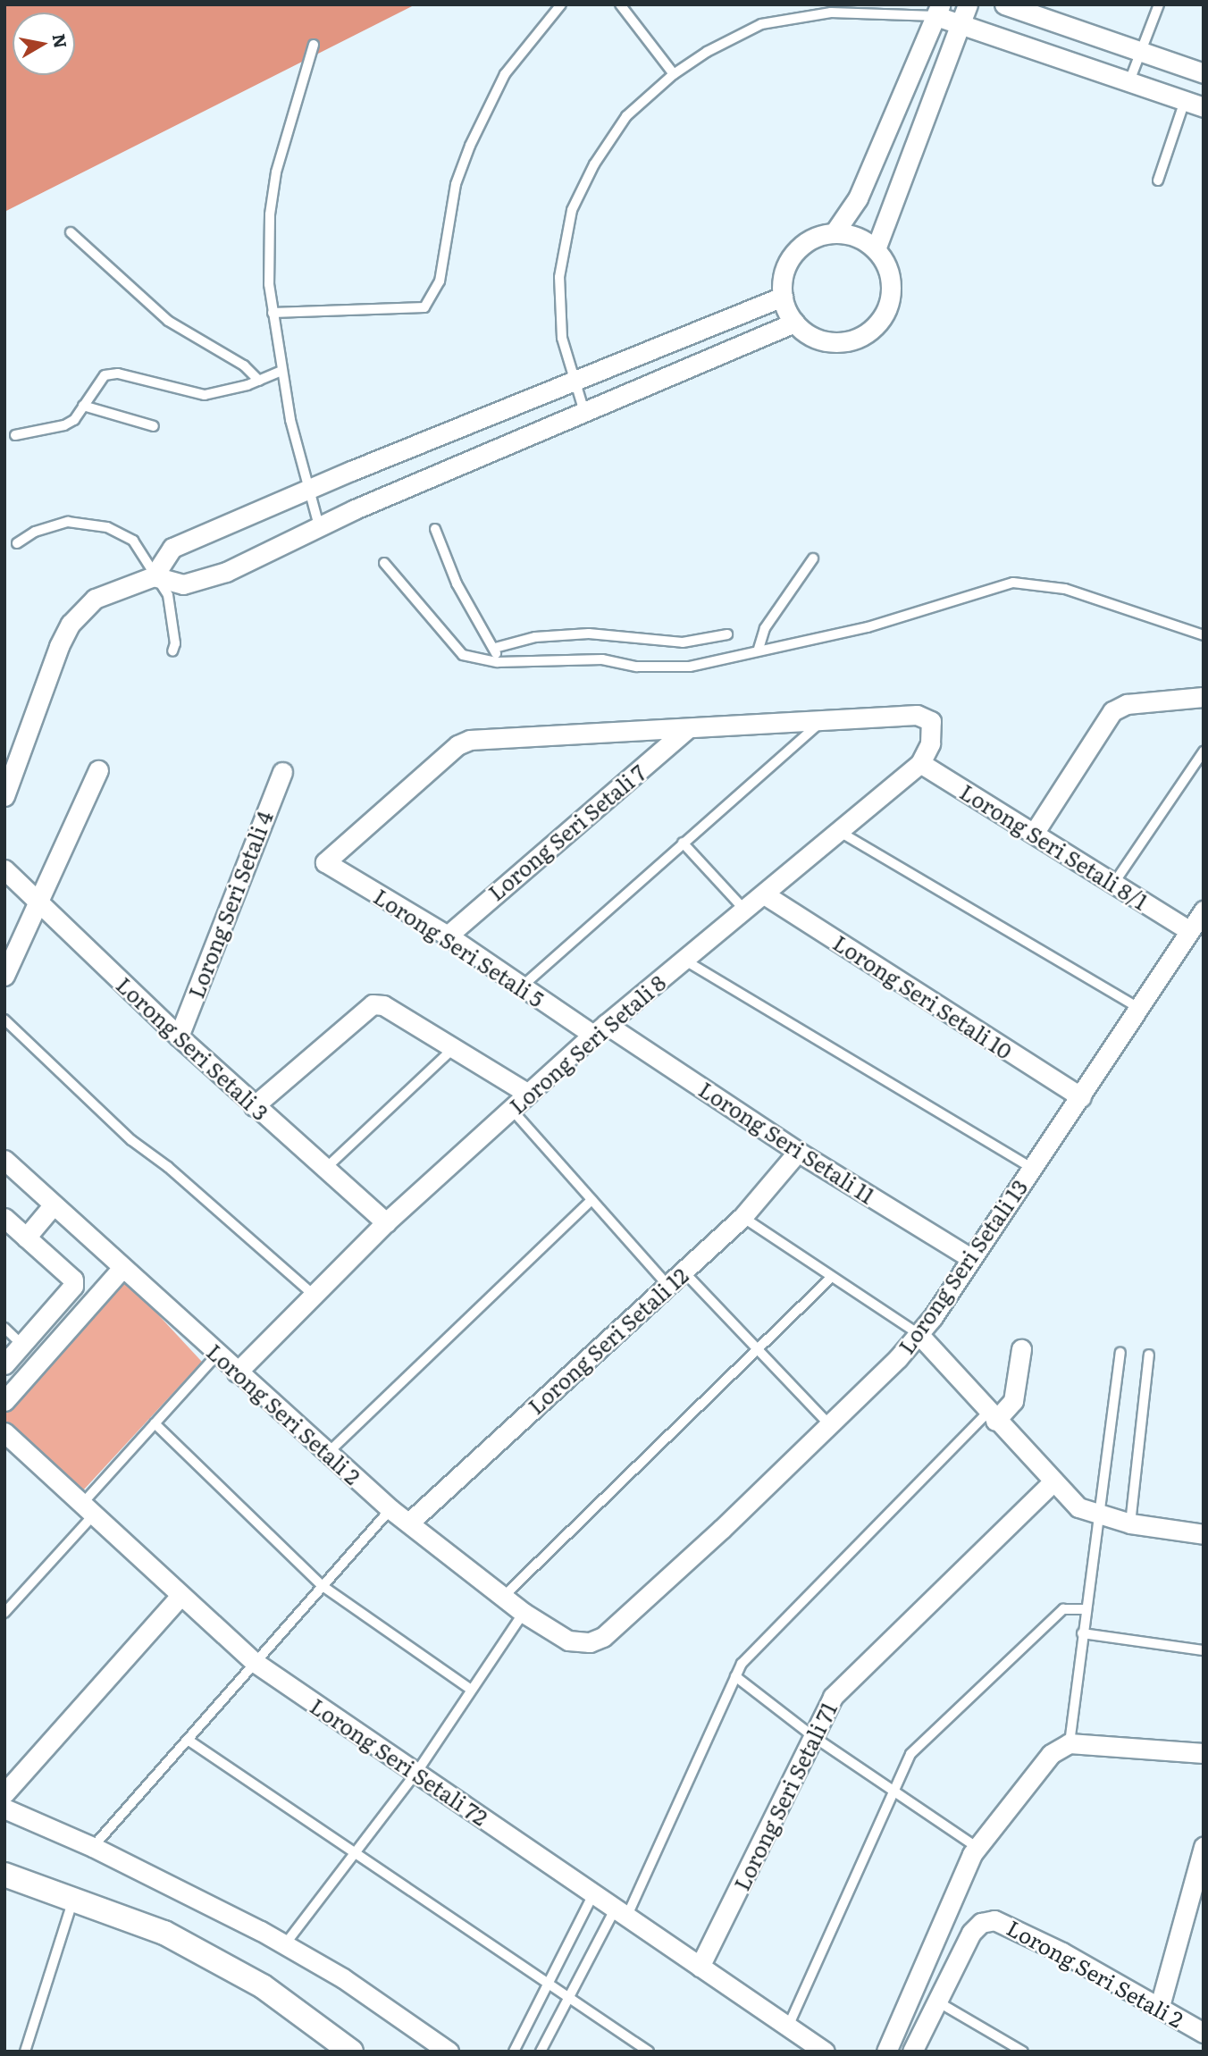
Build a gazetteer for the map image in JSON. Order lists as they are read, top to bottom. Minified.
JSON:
{"streets":{"street":["Lorong Seri Setali 7","Lorong Seri Setali 8/1","Lorong Seri Setali 4","Lorong Seri Setali 5","Lorong Seri Setali 10","Lorong Seri Setali 8","Lorong Seri Setali 3","Lorong Seri Setali 11","Lorong Seri Setali 13","Lorong Seri Setali 12","Lorong Seri Setali 2","Lorong Seri Setali 72","Lorong Seri Setali 71"]},"crossings":[["Lorong Seri Setali 7","Lorong Seri Setali 5"],["Lorong Seri Setali 8/1","Lorong Seri Setali 8"],["Lorong Seri Setali 8/1","Lorong Seri Setali 13"],["Lorong Seri Setali 4","Lorong Seri Setali 3"],["Lorong Seri Setali 5","Lorong Seri Setali 8"],["Lorong Seri Setali 5","Lorong Seri Setali 11"],["Lorong Seri Setali 10","Lorong Seri Setali 8"],["Lorong Seri Setali 10","Lorong Seri Setali 13"],["Lorong Seri Setali 8","Lorong Seri Setali 3"],["Lorong Seri Setali 8","Lorong Seri Setali 11"],["Lorong Seri Setali 8","Lorong Seri Setali 2"],["Lorong Seri Setali 11","Lorong Seri Setali 13"],["Lorong Seri Setali 11","Lorong Seri Setali 12"],["Lorong Seri Setali 13","Lorong Seri Setali 2"],["Lorong Seri Setali 12","Lorong Seri Setali 2"],["Lorong Seri Setali 72","Lorong Seri Setali 71"]],"north":"right"}
